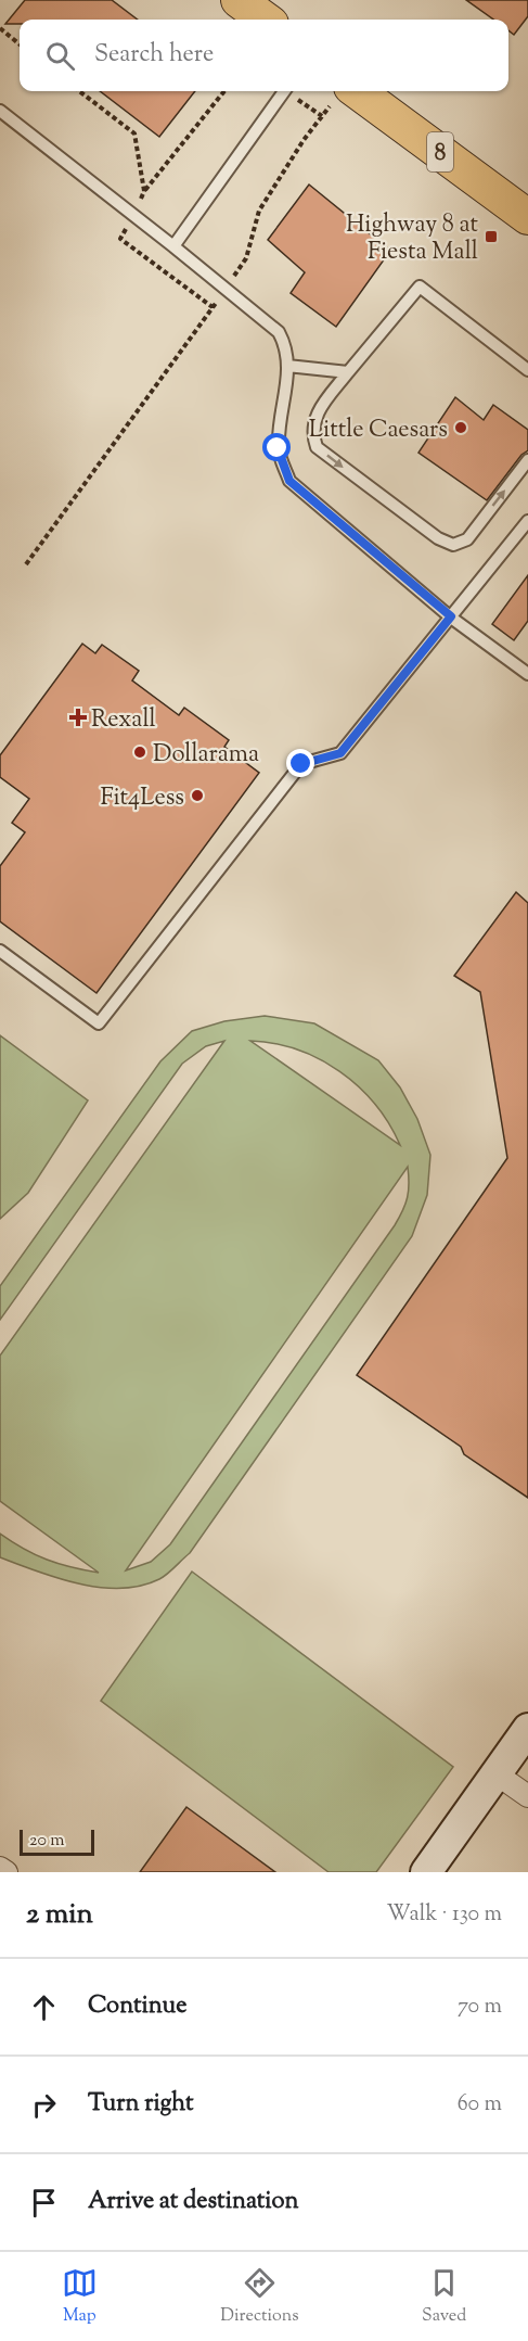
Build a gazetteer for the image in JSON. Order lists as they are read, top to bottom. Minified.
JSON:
{"streets":{"main road":["8"]},"places":{"transit":["Highway 8 at Fiesta Mall"],"other":["Little Caesars","Dollarama","Fit4Less"],"health":["Rexall"]},"scale_bar":"20 m","page":{"search":"Search here","scale":"20 m","heading":["2 min","Walk · 130 m"],"list":[["Continue","70 m"],["Turn right","60 m"],"Arrive at destination"],"nav":["Map","Directions","Saved"]}}
